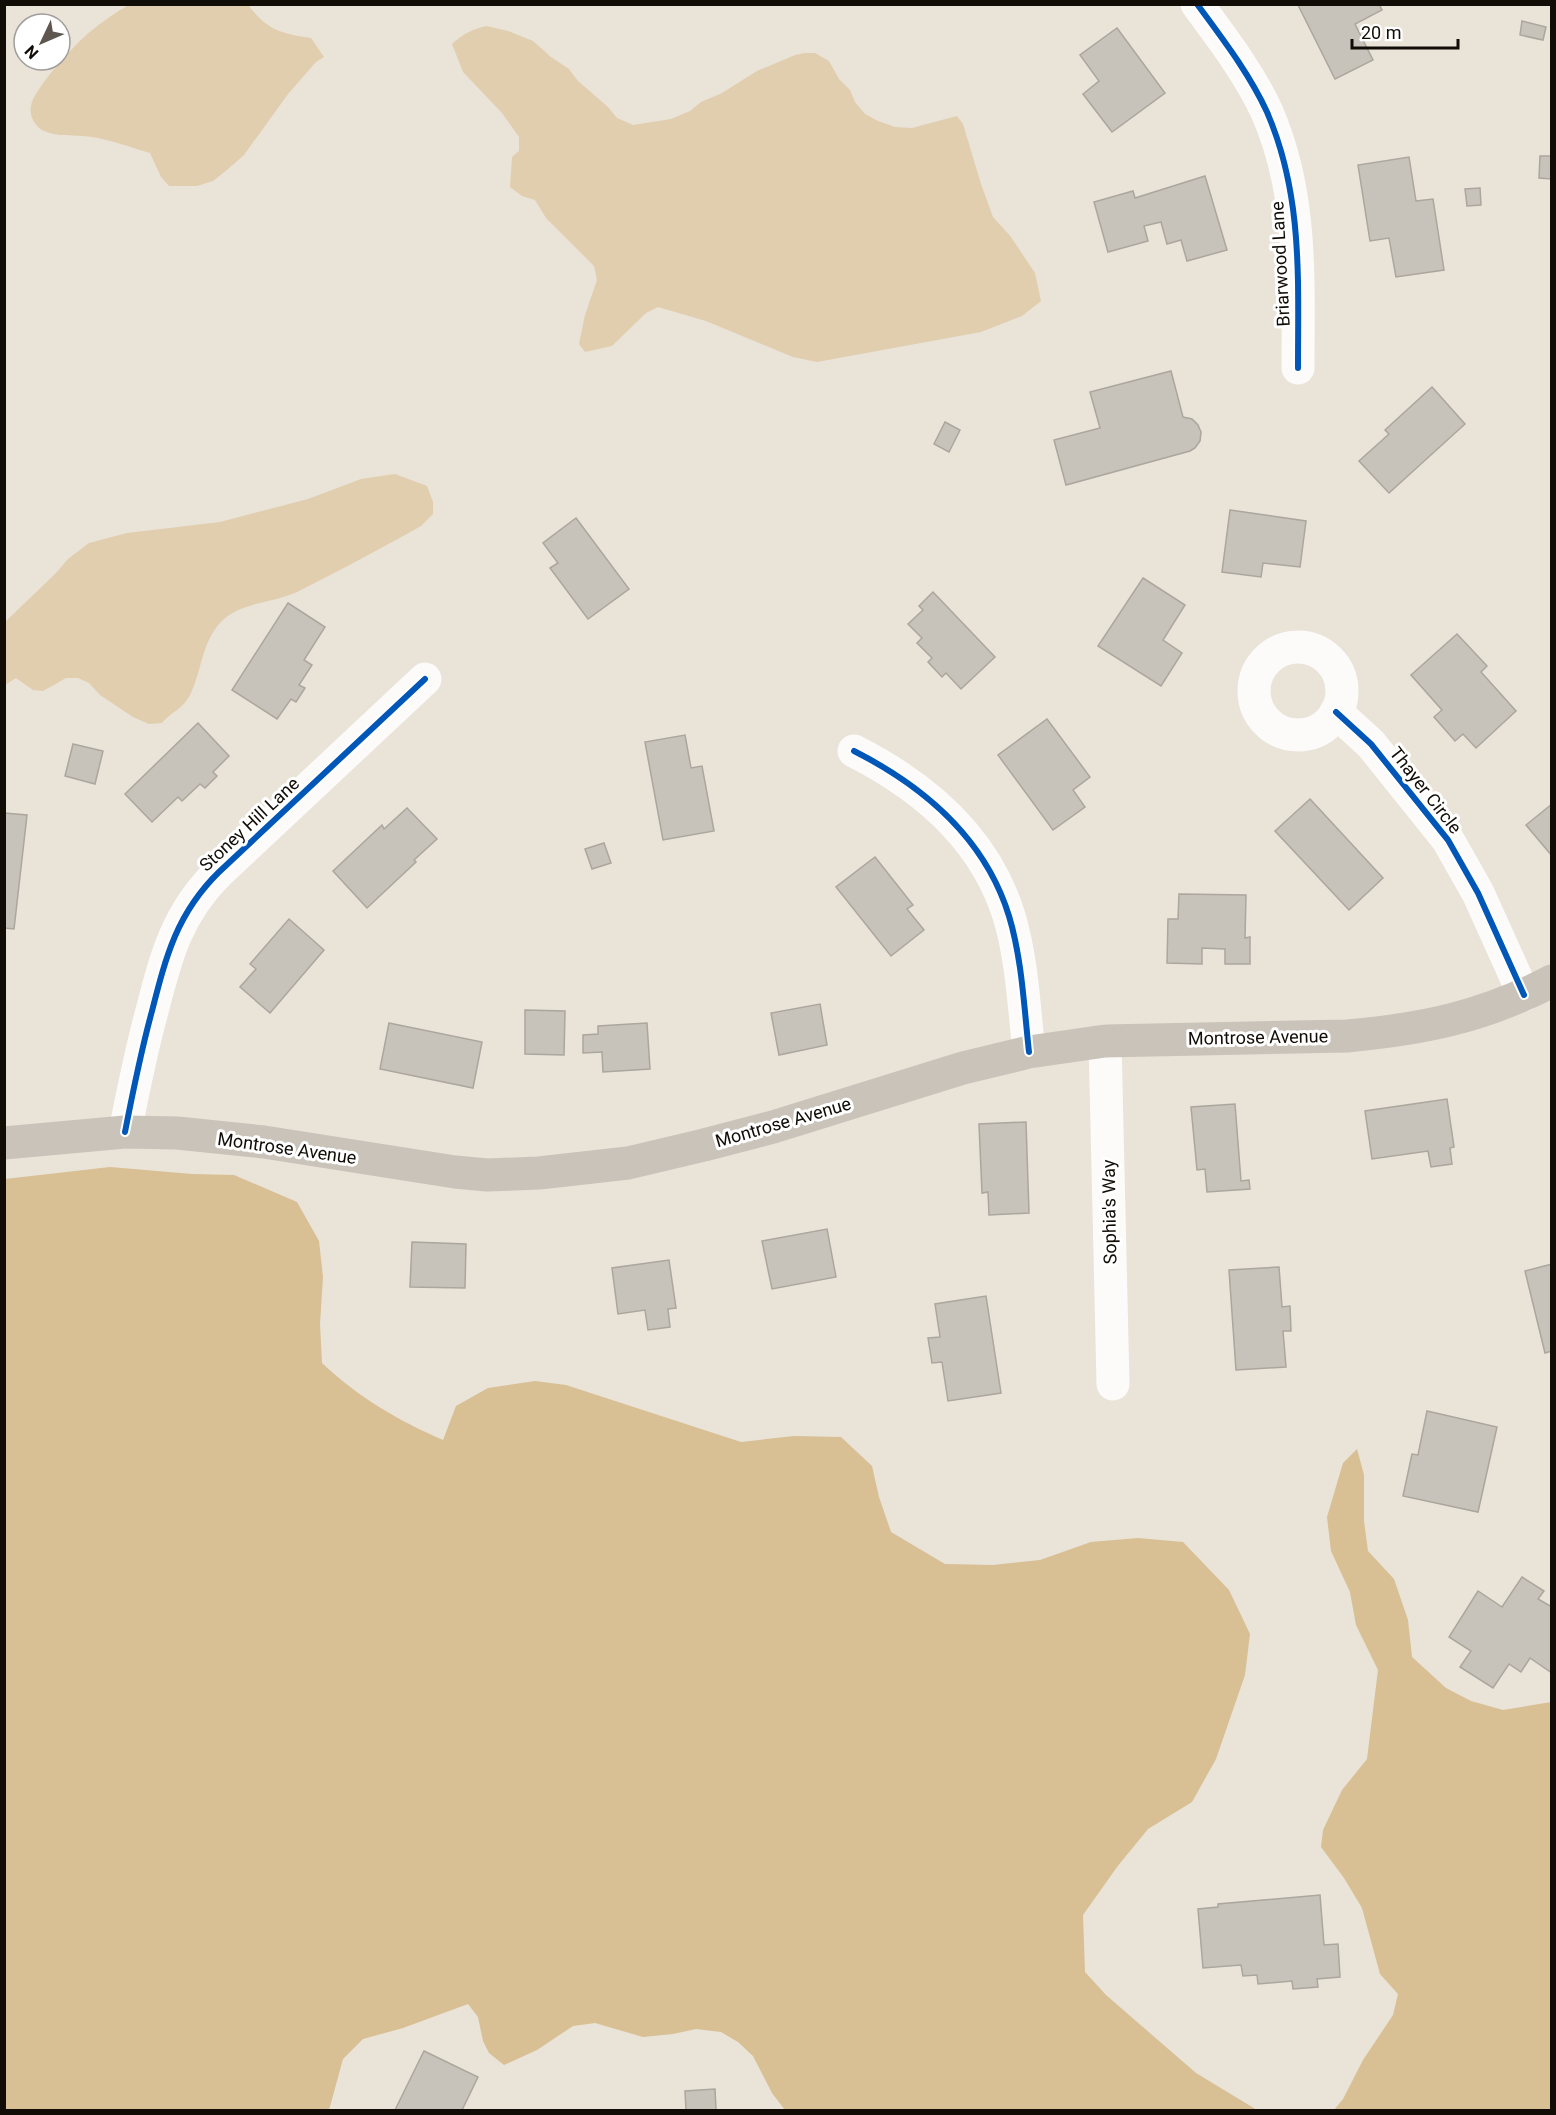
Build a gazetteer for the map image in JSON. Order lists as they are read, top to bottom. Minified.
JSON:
{"streets":{"main road":["Montrose Avenue"],"street":["Briarwood Lane","Thayer Circle","Stoney Hill Lane","Sophia's Way"]},"crossings":[["Thayer Circle","Montrose Avenue"],["Stoney Hill Lane","Montrose Avenue"],["Montrose Avenue","Sophia's Way"]],"scale_bar":"20 m","north":"bottom left"}
